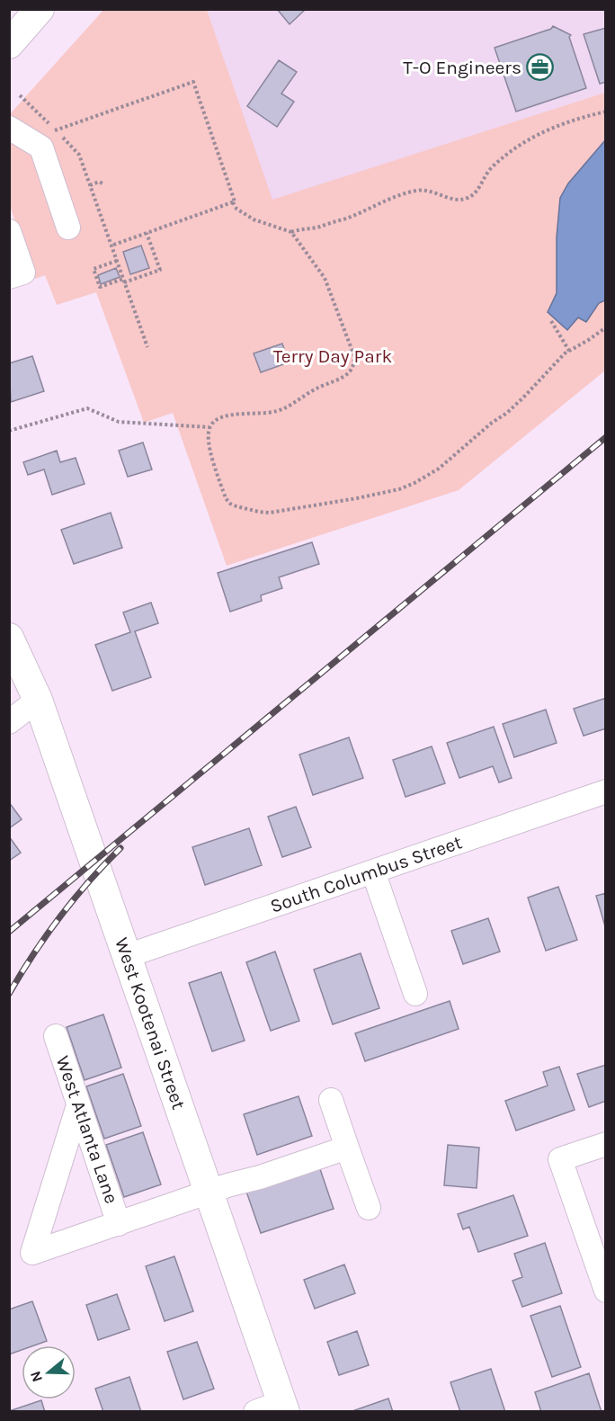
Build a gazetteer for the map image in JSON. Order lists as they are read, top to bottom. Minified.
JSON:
{"streets":{"main road":["West Kootenai Street"],"street":["South Columbus Street","West Atlanta Lane"]},"crossings":[["South Columbus Street","West Kootenai Street"]],"parks":["Terry Day Park"],"places":{"office":["T-O Engineers"]},"north":"left"}
